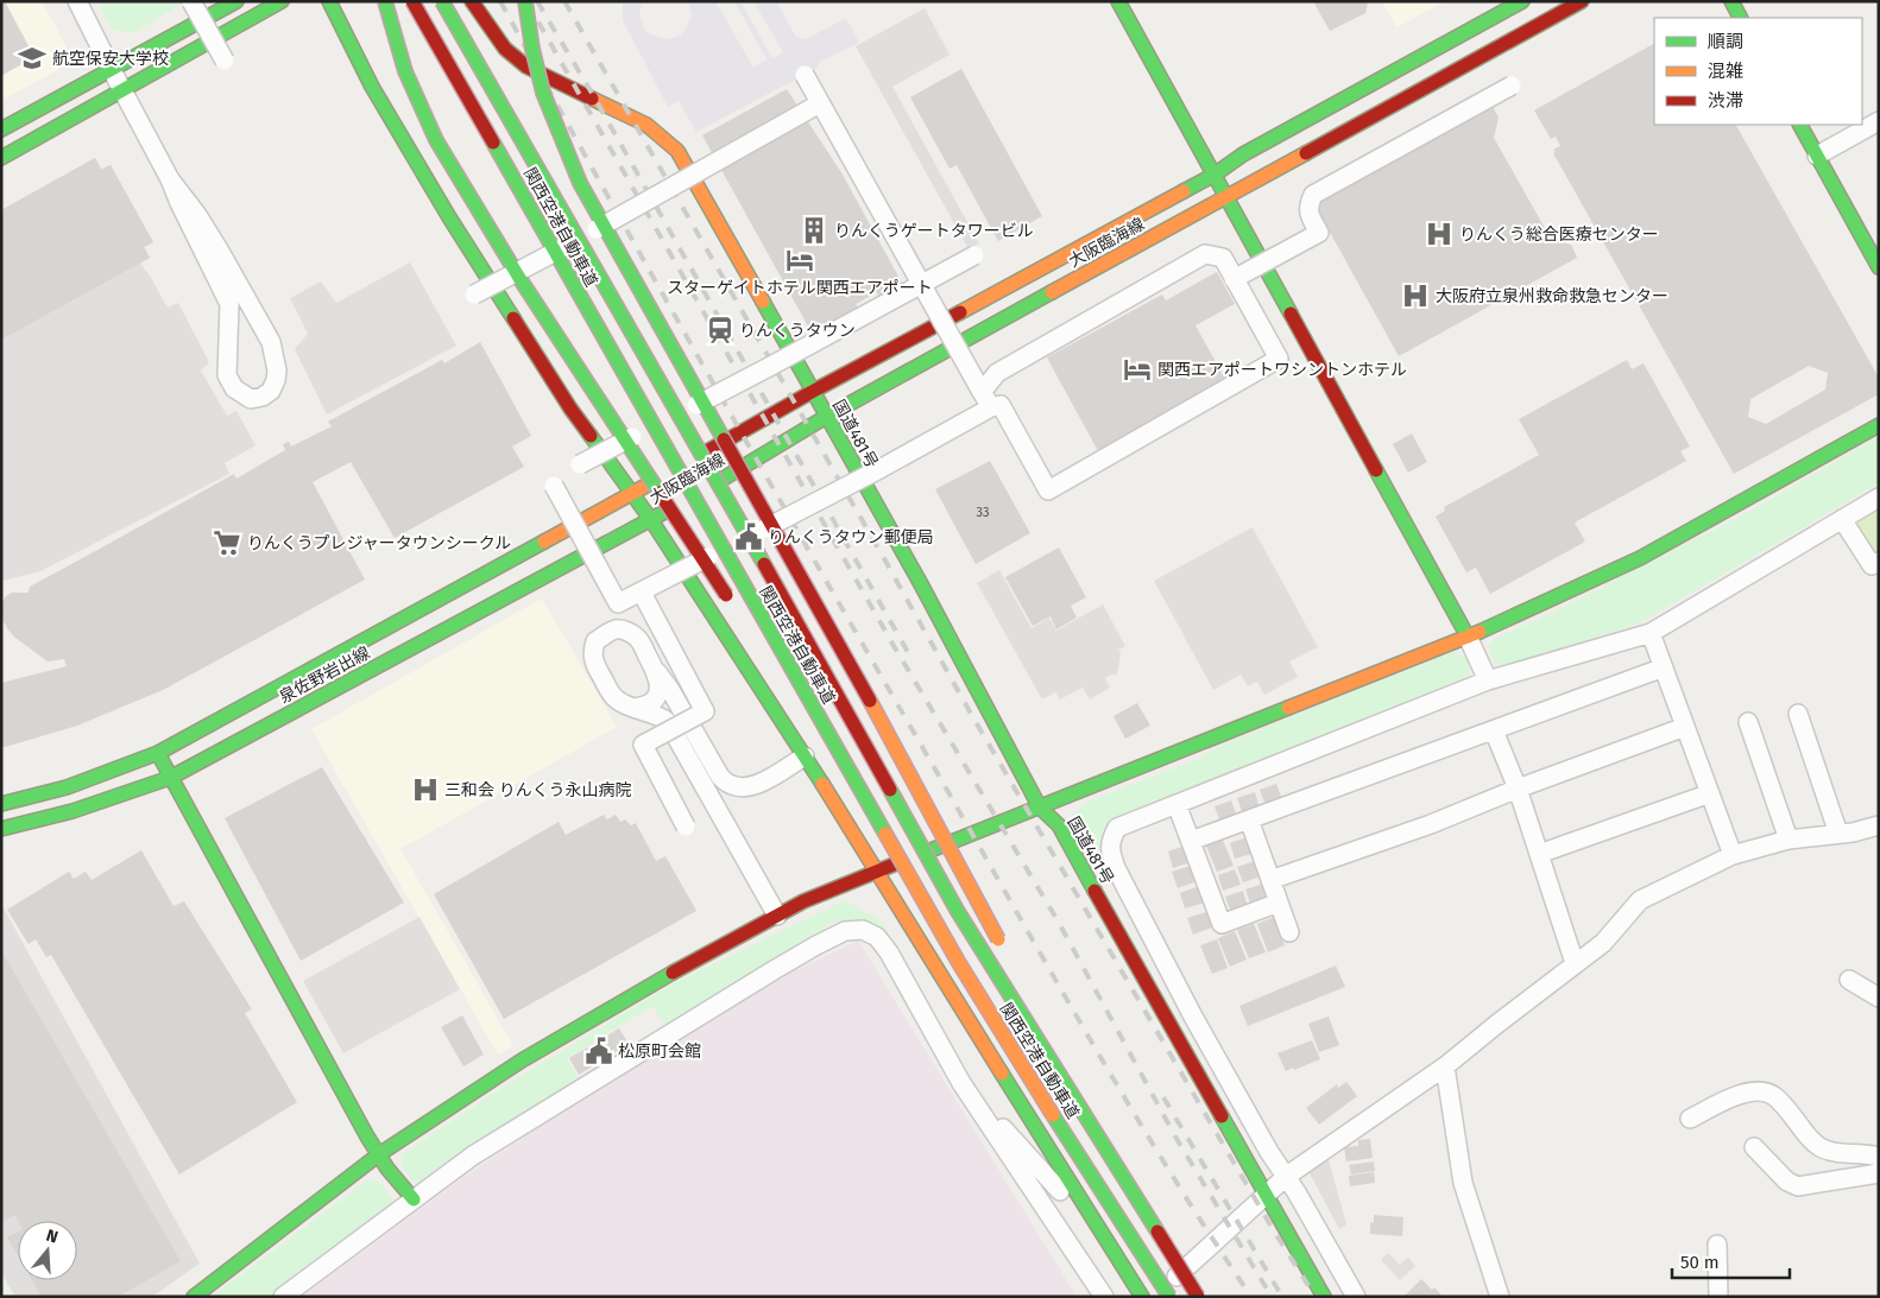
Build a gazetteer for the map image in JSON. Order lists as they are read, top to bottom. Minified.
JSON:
{"streets":{"main road":["関西空港自動車道","大阪臨海線","国道481号","泉佐野岩出線"]},"crossings":[["大阪臨海線","国道481号"],["大阪臨海線","泉佐野岩出線"]],"places":{"school or university":["航空保安大学校"],"building":["りんくうゲートタワービル"],"hospital":["りんくう総合医療センター","大阪府立泉州救命救急センター","三和会 りんくう永山病院"],"hotel":["スターゲイトホテル関西エアポート","関西エアポートワシントンホテル"],"station":["りんくうタウン"],"public building":["りんくうタウン郵便局","松原町会館"],"supermarket":["りんくうプレジャータウンシークル"]},"house_numbers":["33"],"legend":["順調","混雑","渋滞"],"scale_bar":"50 m","north":"top"}
